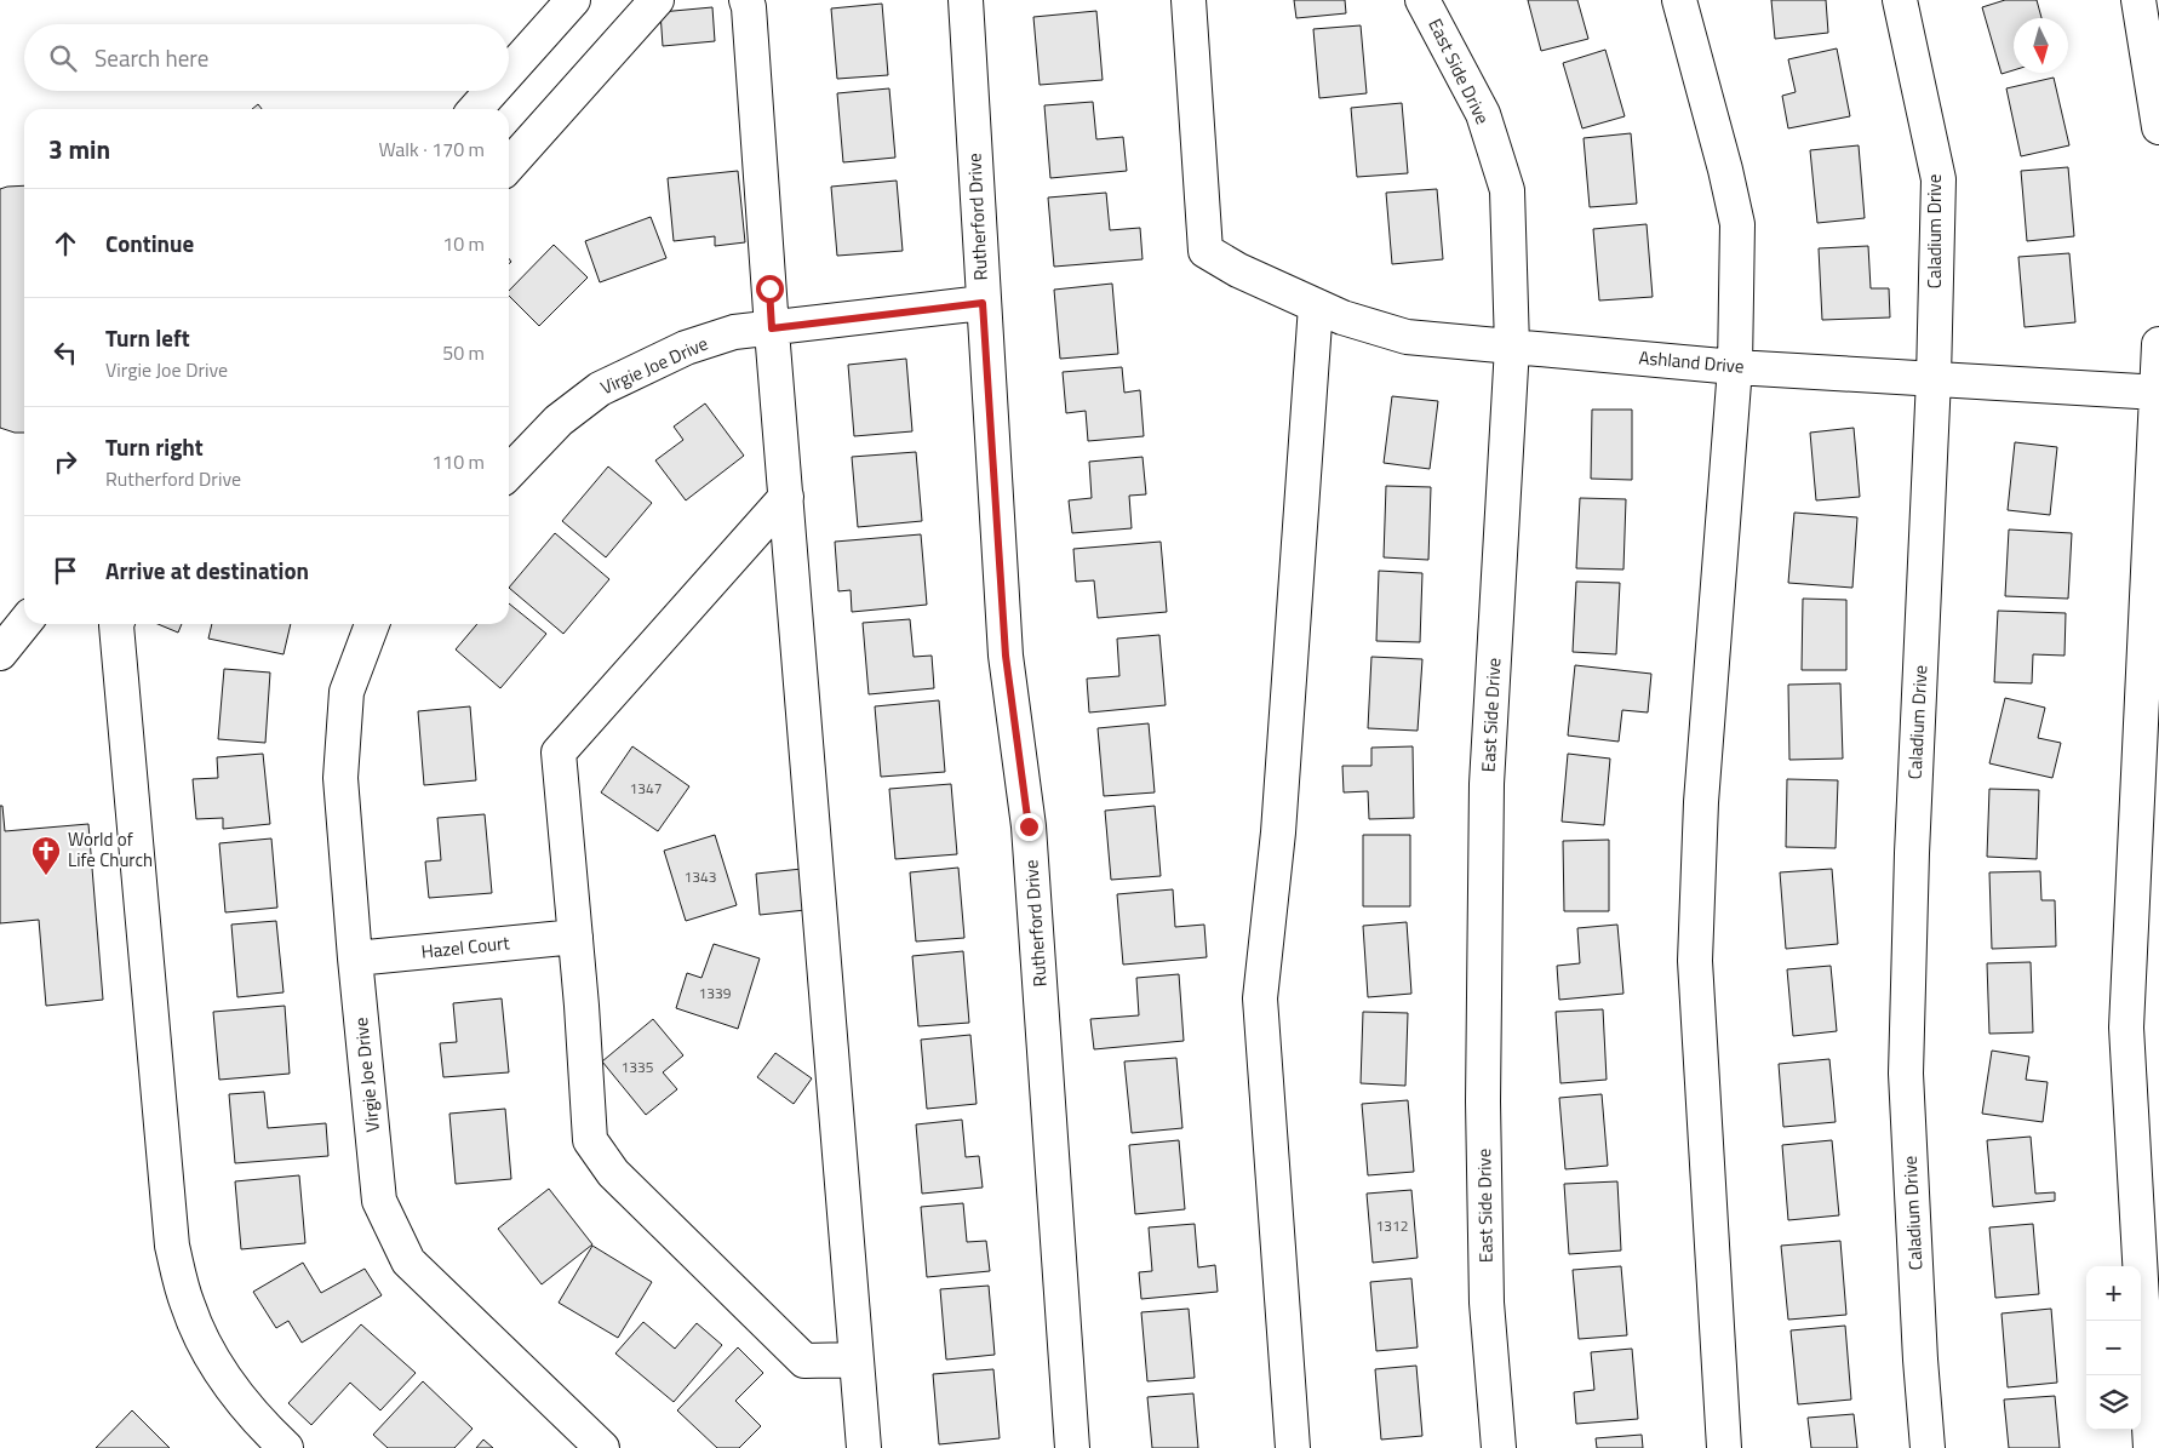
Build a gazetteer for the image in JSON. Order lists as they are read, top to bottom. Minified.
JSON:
{"streets":{"street":["East Side Drive","Rutherford Drive","Caladium Drive","Ashland Drive","Virgie Joe Drive","Hazel Court"]},"crossings":[["East Side Drive","Ashland Drive"],["Rutherford Drive","Virgie Joe Drive"],["Caladium Drive","Ashland Drive"],["Virgie Joe Drive","Hazel Court"]],"places":{"church":["World of Life Church"]},"house_numbers":["1347","1343","1339","1335","1312"],"north":"bottom","page":{"search":"Search here","heading":["3 min","Walk · 170 m"],"list":[["Continue","10 m"],["Turn left","Virgie Joe Drive","50 m"],["Turn right","Rutherford Drive","110 m"],"Arrive at destination"],"map_buttons":["+","−"]}}
